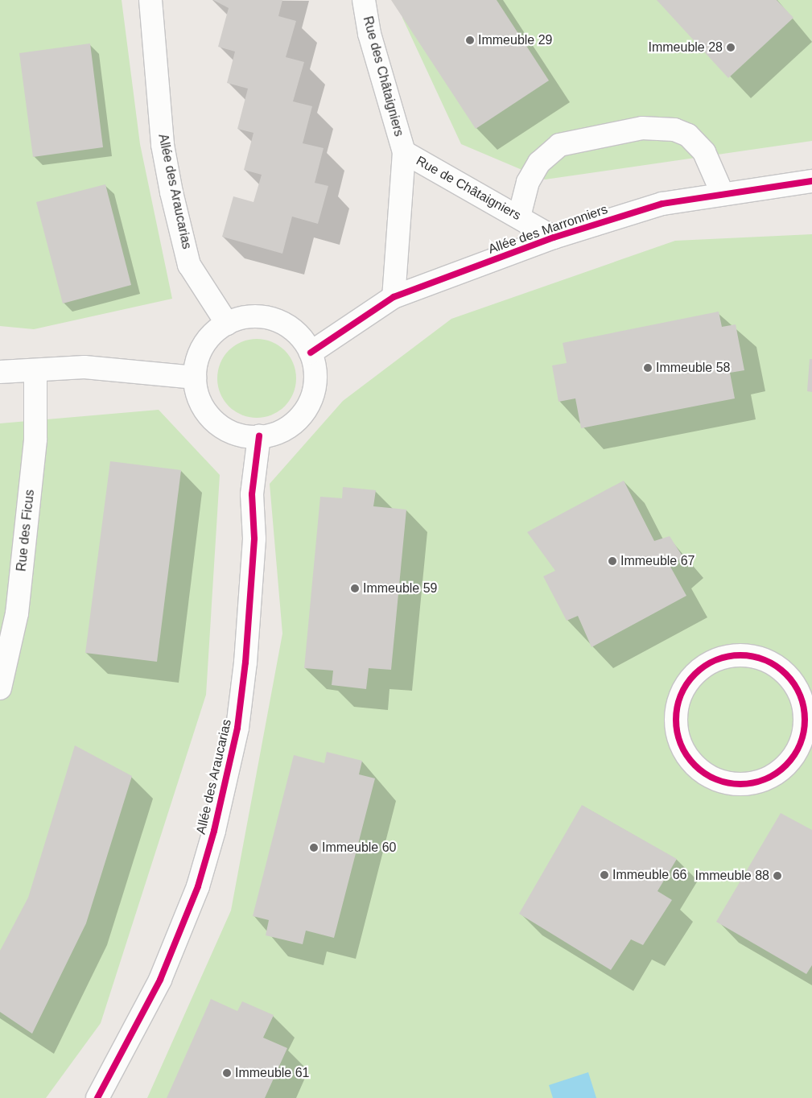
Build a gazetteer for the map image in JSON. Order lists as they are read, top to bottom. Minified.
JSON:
{"streets":{"street":["Rue des Châtaigniers","Rue de Châtaigniers","Allée des Araucarias","Allée des Marronniers","Rue des Ficus"]},"crossings":[["Rue des Châtaigniers","Rue de Châtaigniers"],["Rue de Châtaigniers","Allée des Marronniers"],["Allée des Araucarias","Allée des Marronniers"]],"places":["Immeuble 29","Immeuble 28","Immeuble 58","Immeuble 67","Immeuble 59","Immeuble 60","Immeuble 66","Immeuble 88","Immeuble 61"]}
